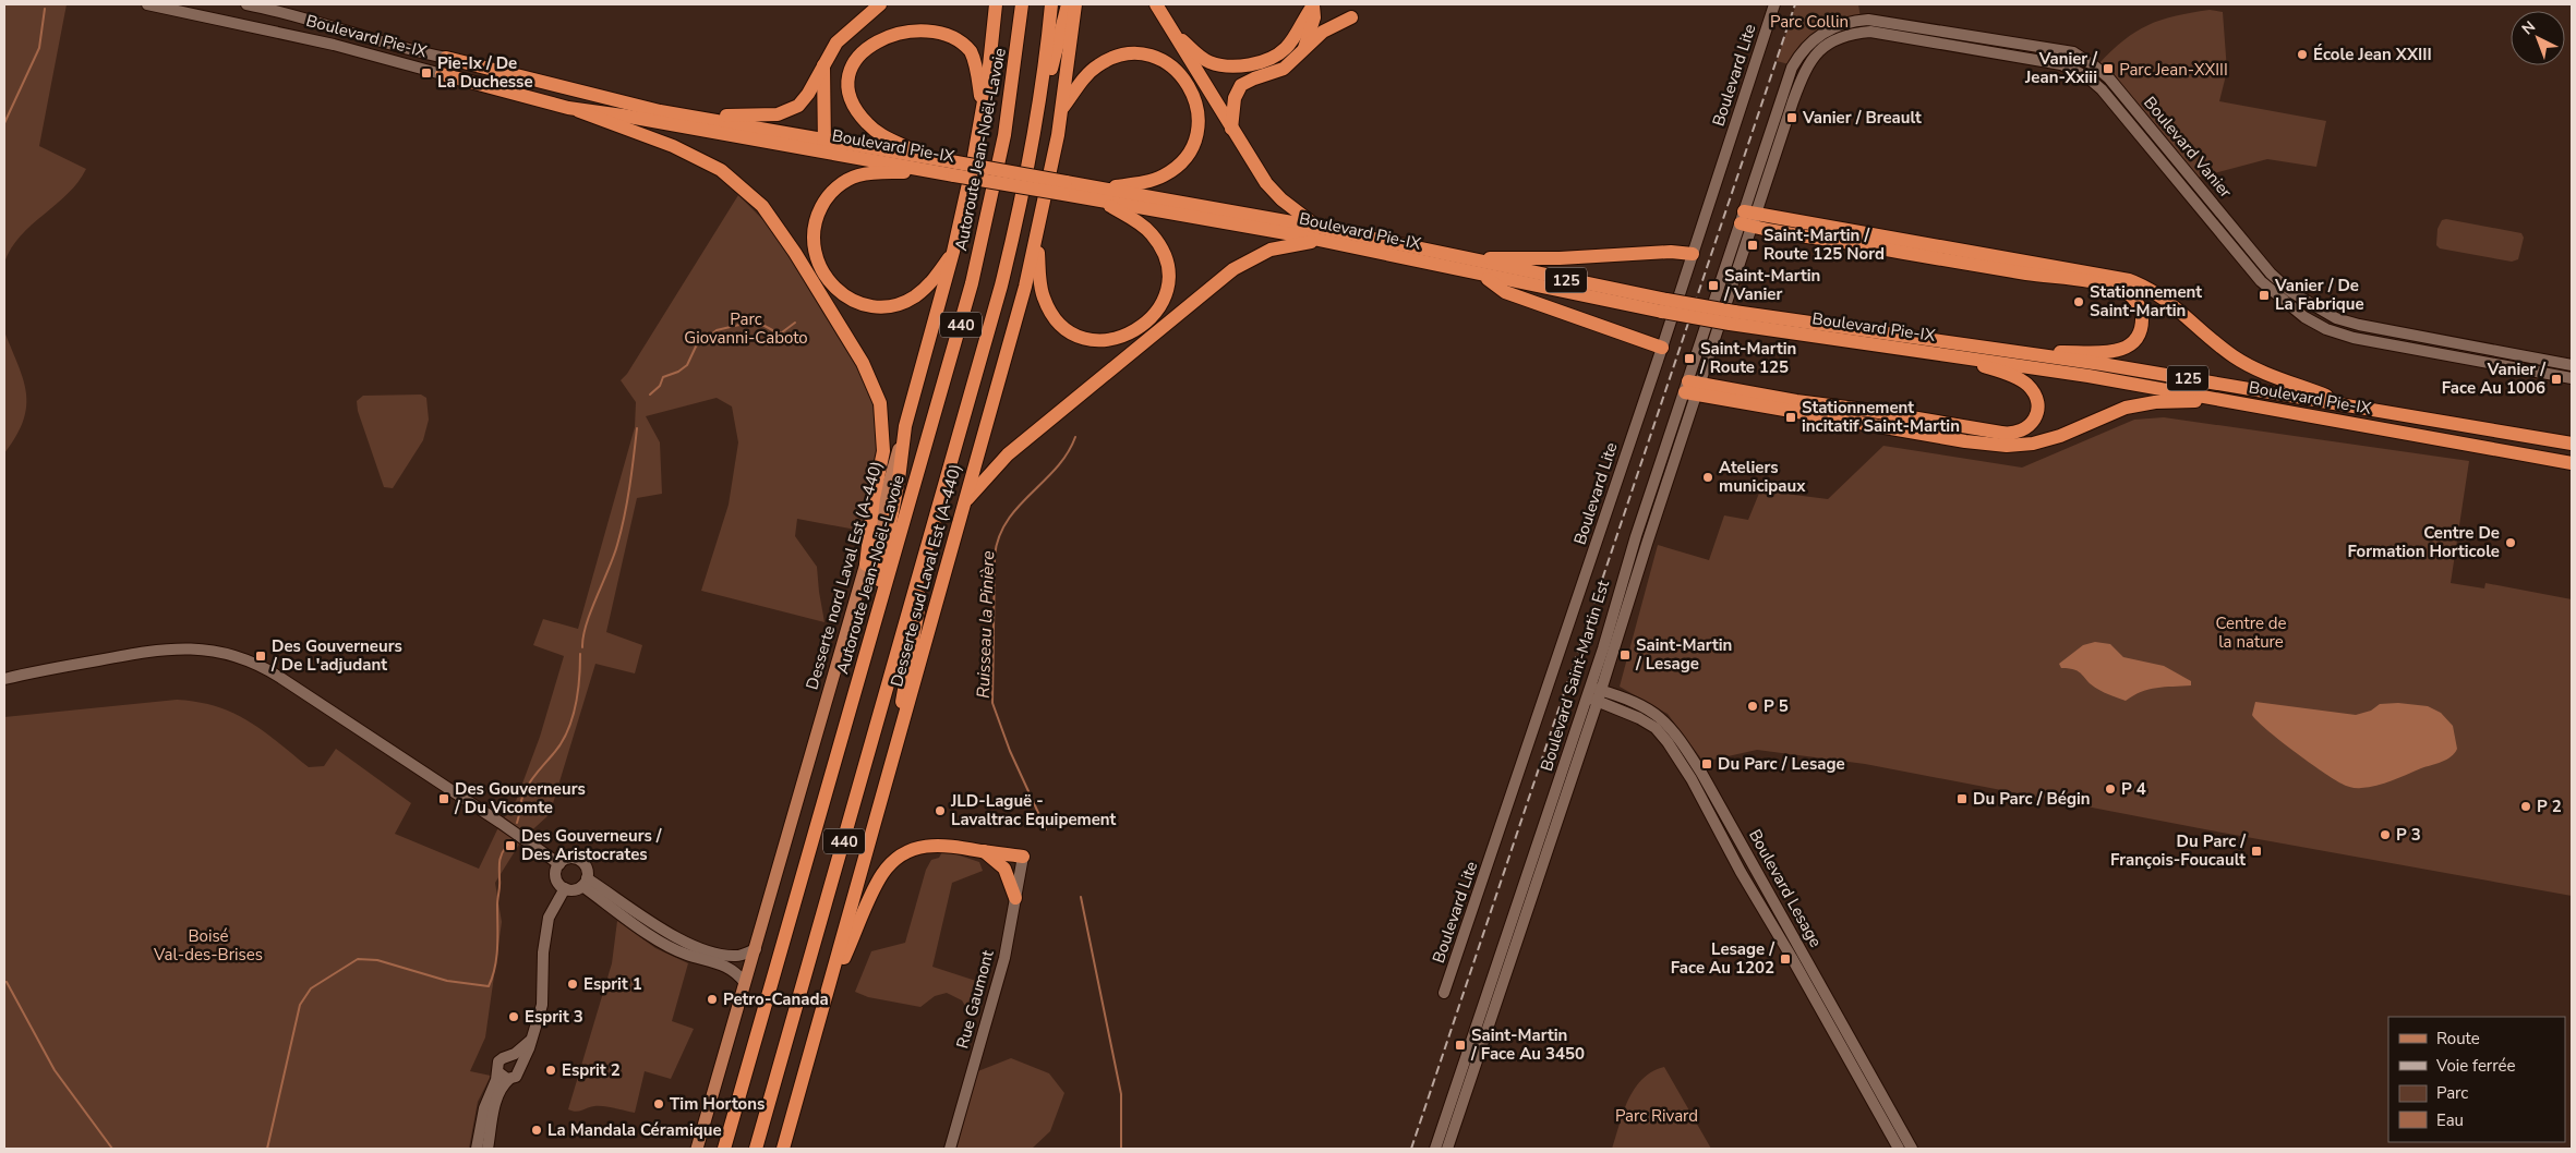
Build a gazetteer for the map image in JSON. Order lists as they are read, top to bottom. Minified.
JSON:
{"streets":{"highway":["Boulevard Pie-IX","Autoroute Jean-Noël-Lavoie","125","440","Desserte nord Laval Est (A-440)","Desserte sud Laval Est (A-440)"],"street":["Boulevard Lite","Boulevard Vanier","Boulevard Saint-Martin Est","Boulevard Lesage","Rue Gaumont"]},"crossings":[["Boulevard Vanier","Boulevard Saint-Martin Est"],["Boulevard Saint-Martin Est","Boulevard Lesage"]],"water":["Ruisseau la Pinière"],"parks":["Parc Collin","Parc Jean-XXIII","Parc Giovanni-Caboto","Centre de la nature","Boisé Val-des-Brises","Parc Rivard"],"places":{"other":["École Jean XXIII","Stationnement Saint-Martin","Ateliers municipaux","Centre De Formation Horticole","P 5","P 4","P 2","JLD-Laguë - Lavaltrac Equipement","P 3","Esprit 1","Petro-Canada","Esprit 3","Esprit 2","Tim Hortons","La Mandala Céramique"],"transit":["Vanier / Jean-Xxiii","Pie-Ix / De La Duchesse","Vanier / Breault","Saint-Martin / Route 125 Nord","Saint-Martin / Vanier","Vanier / De La Fabrique","Saint-Martin / Route 125","Vanier / Face Au 1006","Stationnement incitatif Saint-Martin","Saint-Martin / Lesage","Des Gouverneurs / De L'adjudant","Du Parc / Lesage","Des Gouverneurs / Du Vicomte","Du Parc / Bégin","Des Gouverneurs / Des Aristocrates","Du Parc / François-Foucault","Lesage / Face Au 1202","Saint-Martin / Face Au 3450"]},"legend":["Route","Voie ferrée","Parc","Eau"],"north":"top left"}
